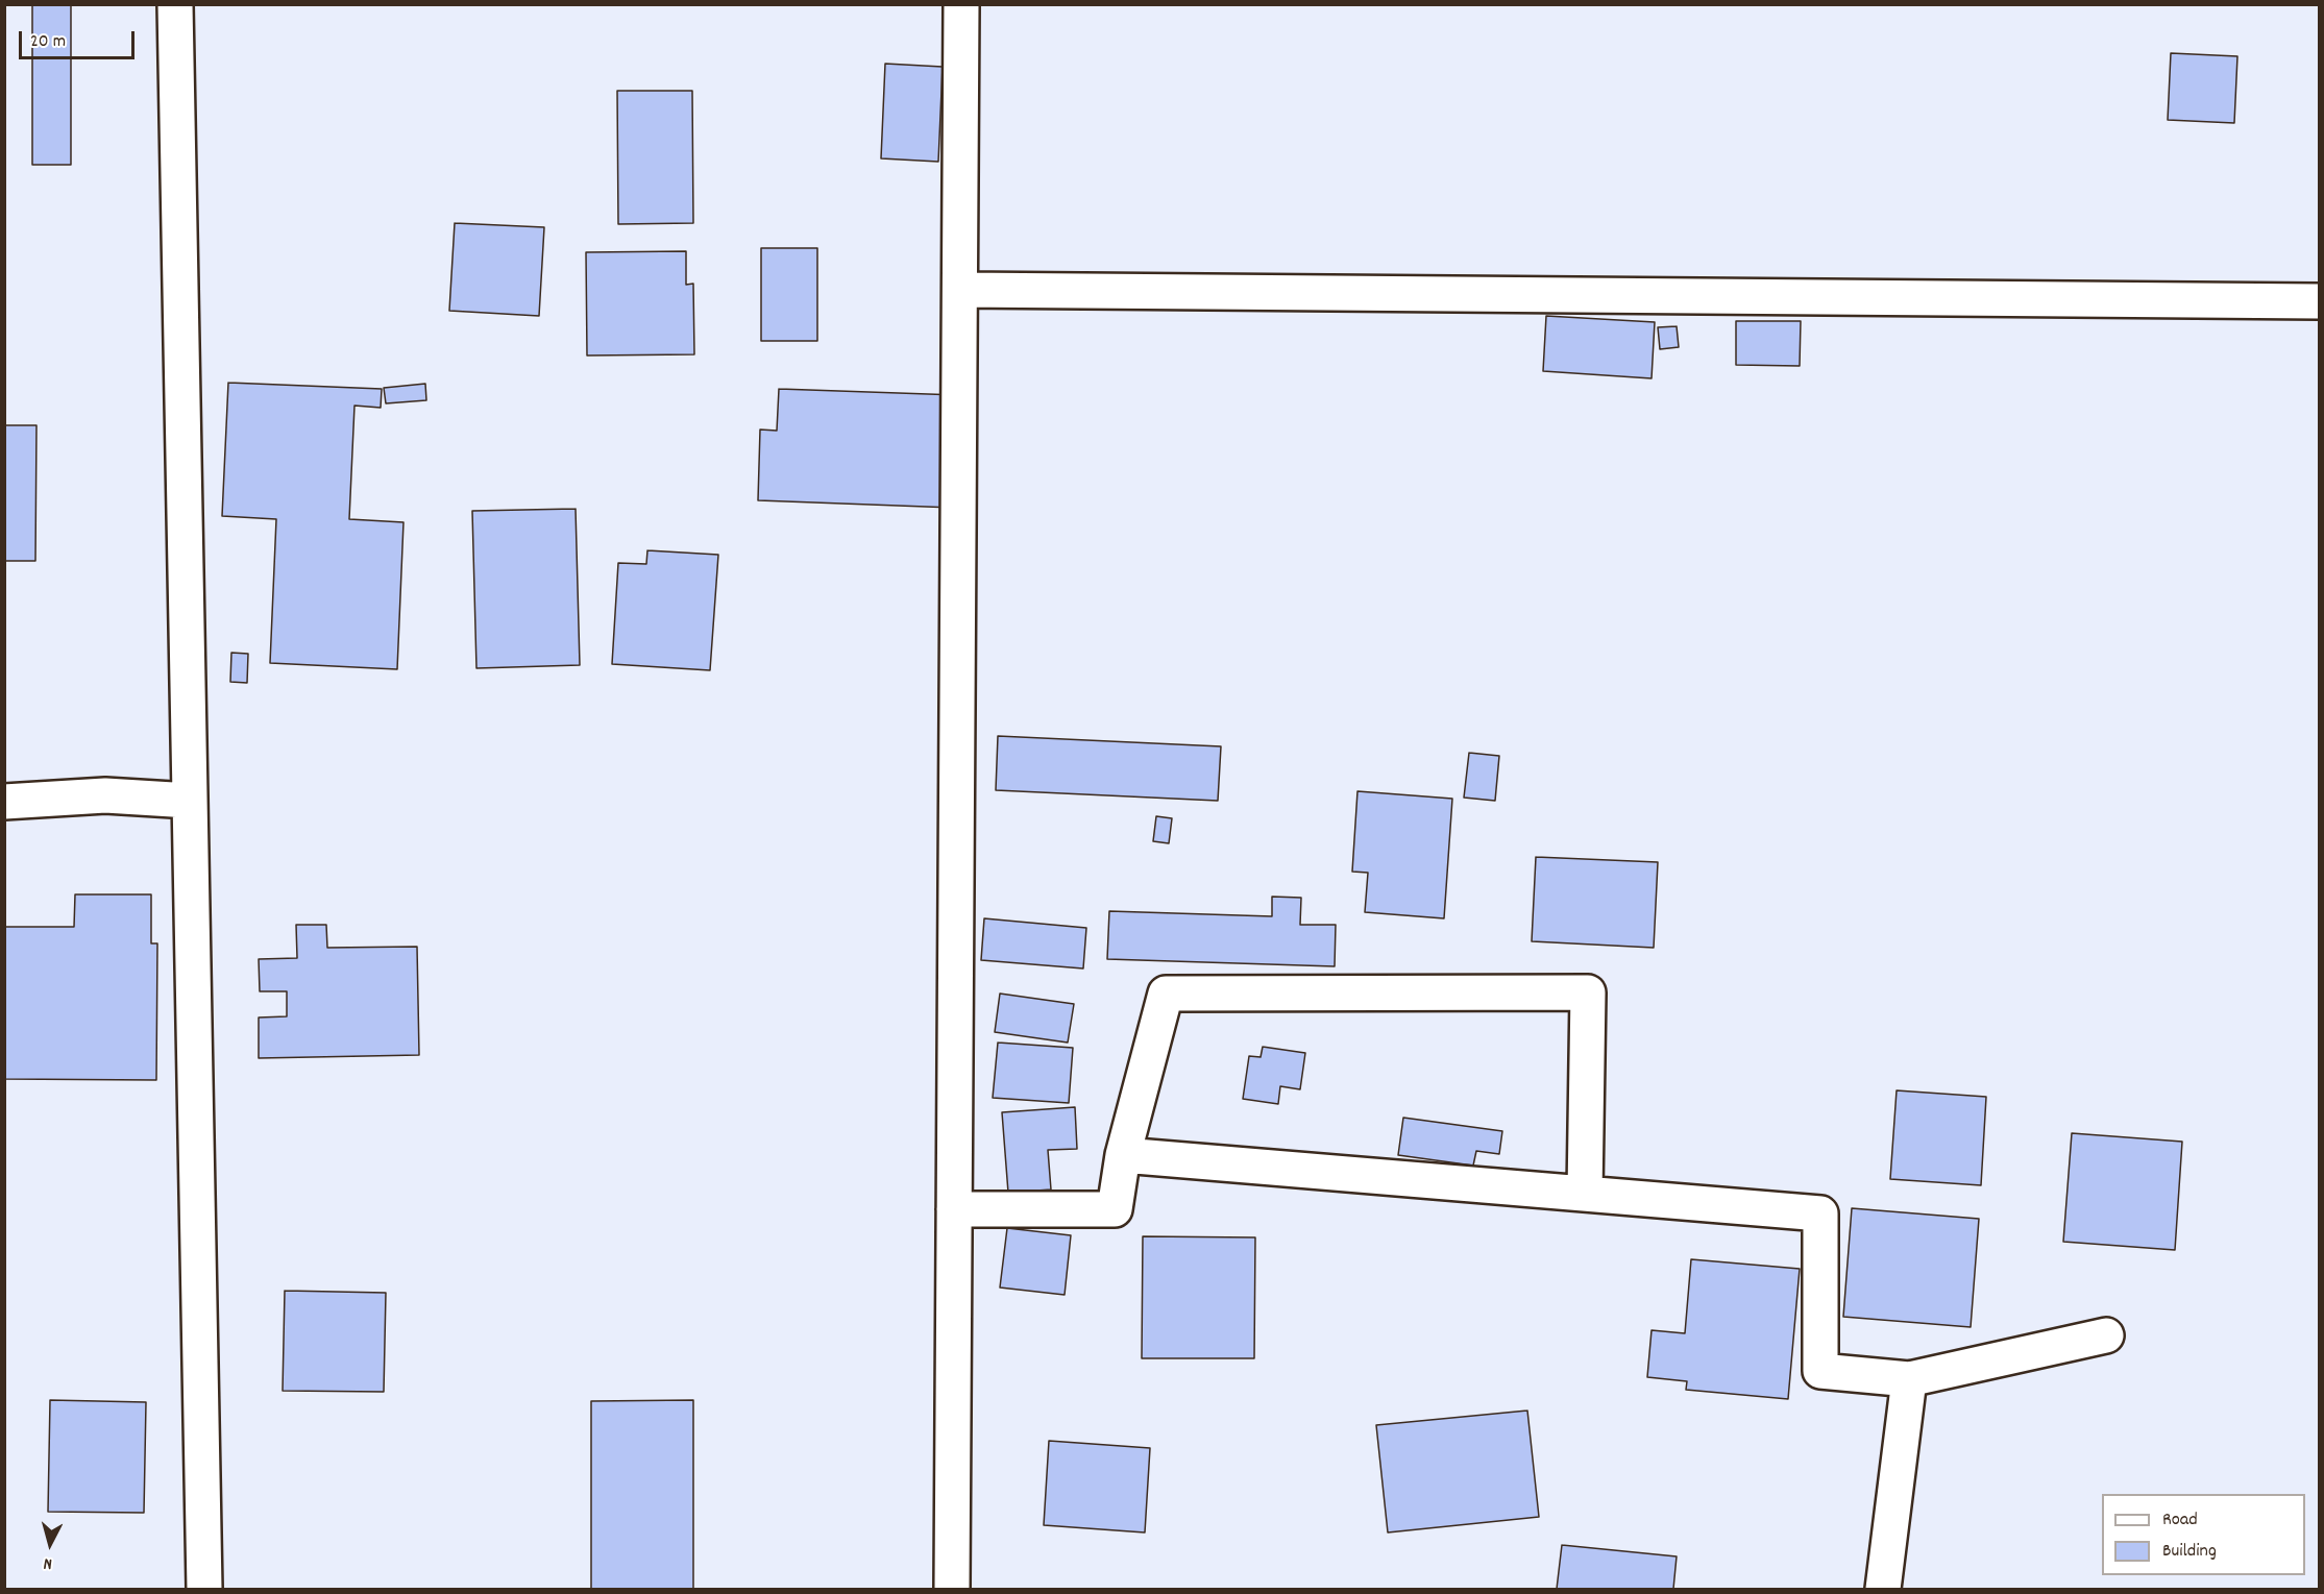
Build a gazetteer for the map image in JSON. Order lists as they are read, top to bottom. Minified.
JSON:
{"legend":["Road","Building"],"scale_bar":"20 m","north":"bottom"}
